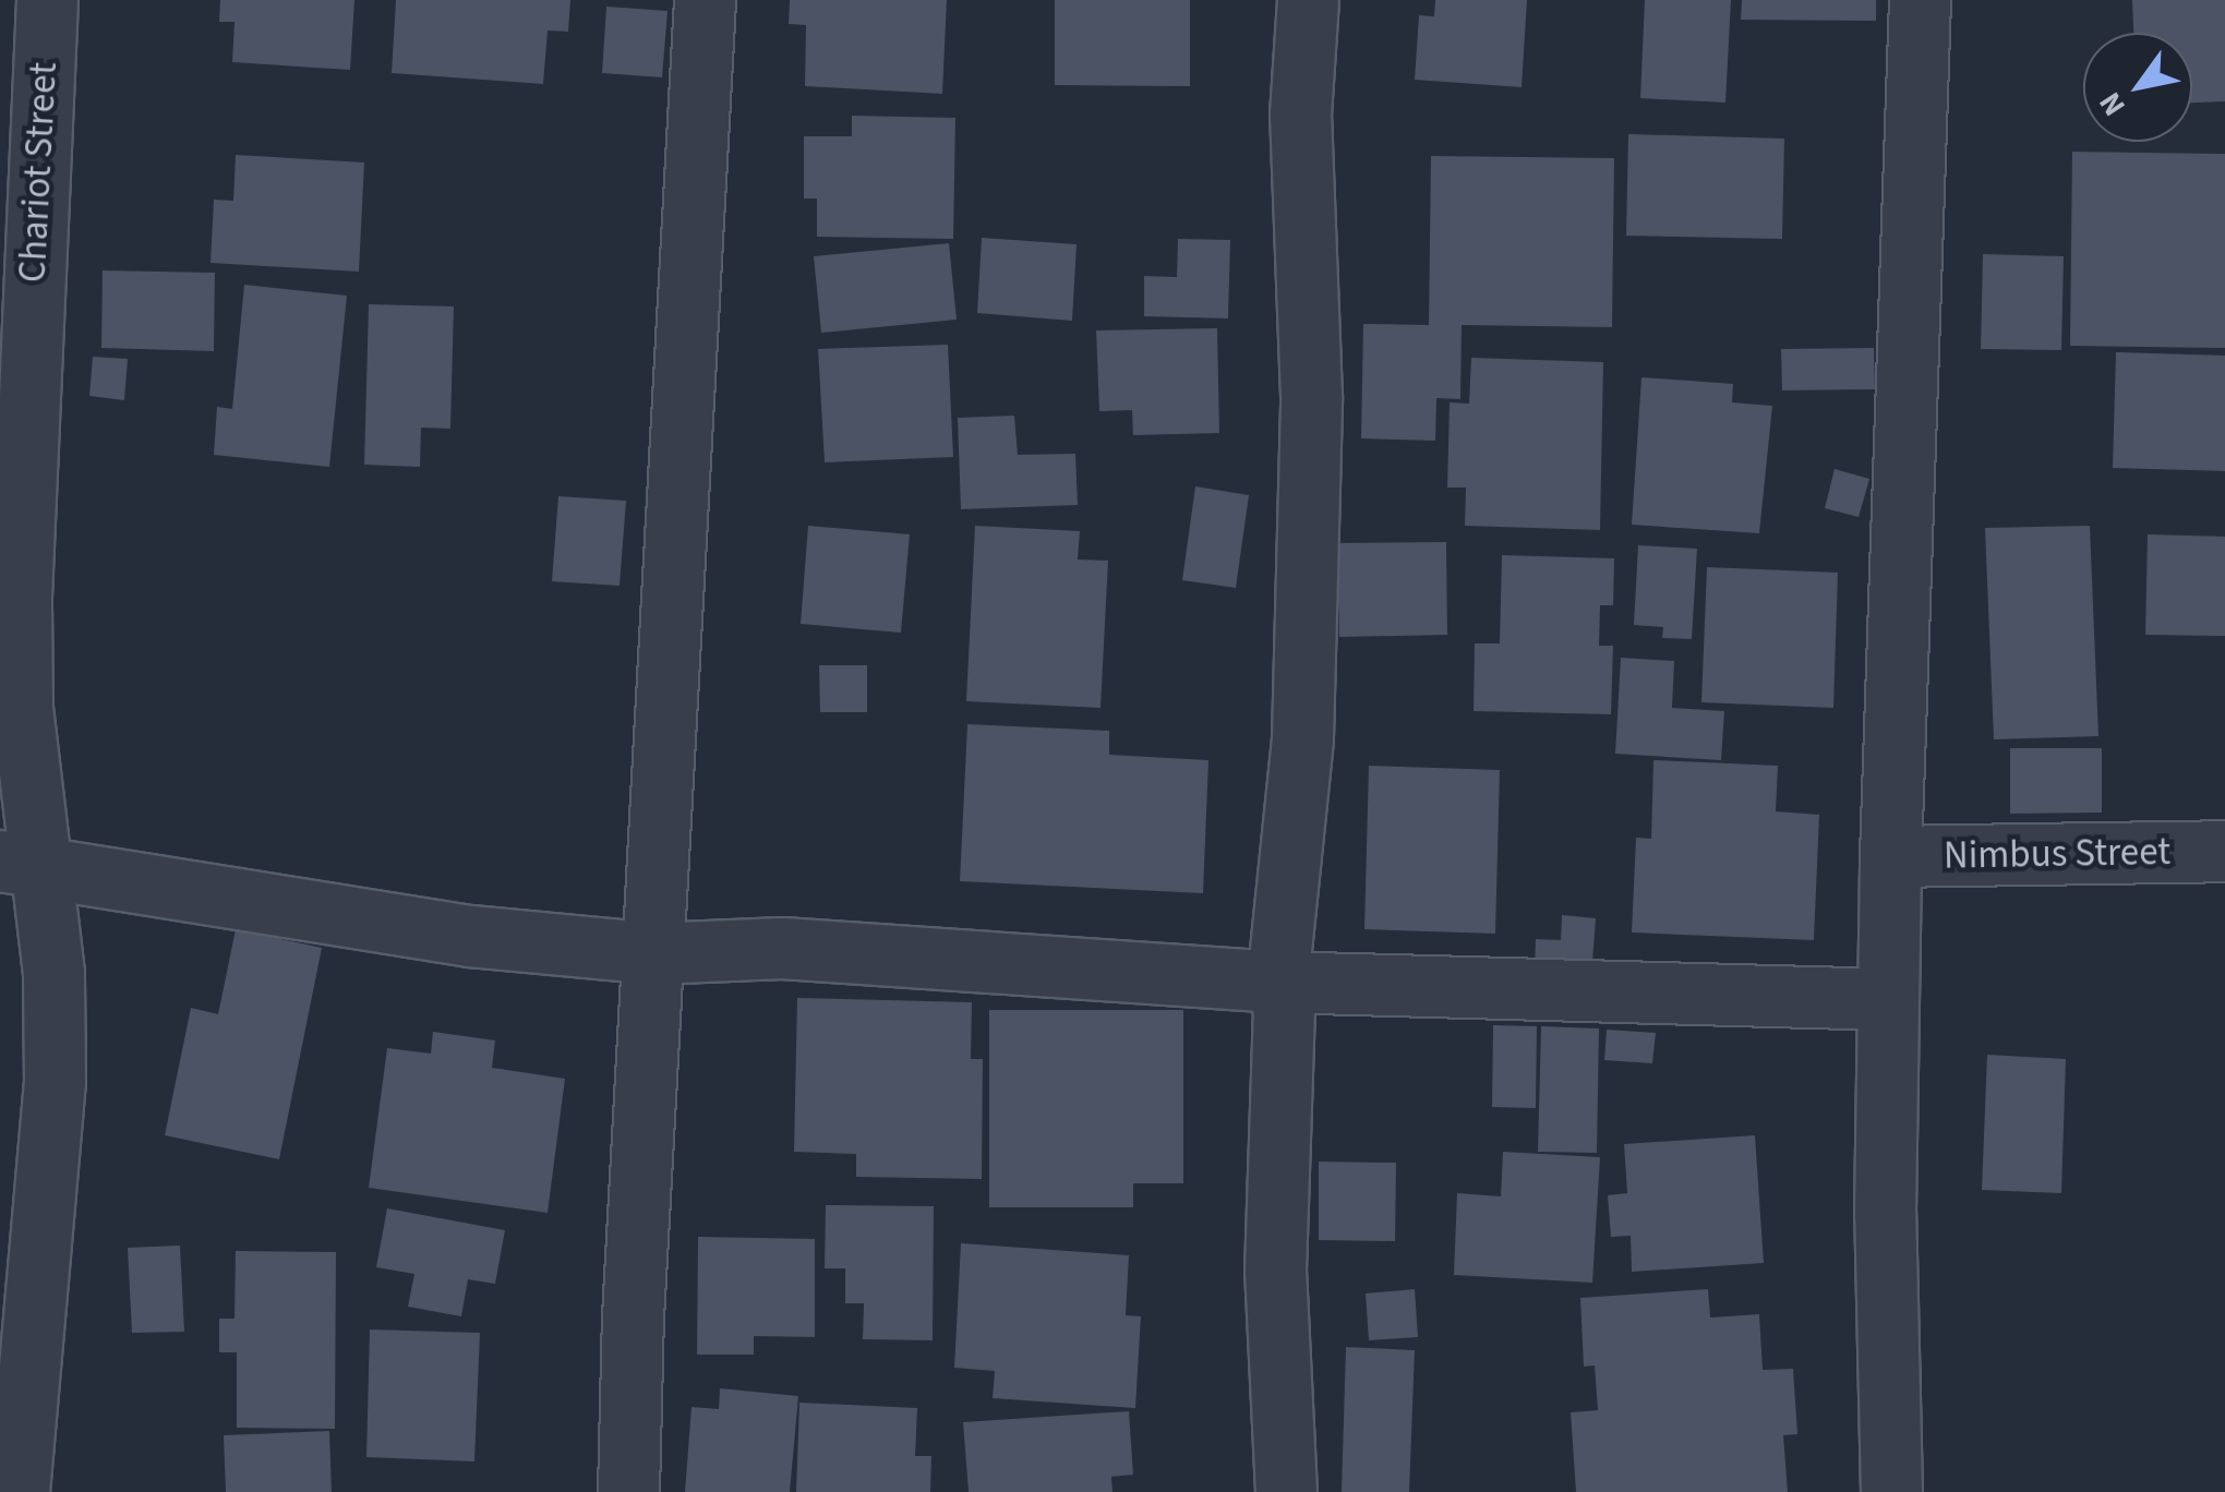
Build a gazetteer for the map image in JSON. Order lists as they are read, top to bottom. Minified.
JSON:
{"streets":{"street":["Chariot Street","Nimbus Street"]},"north":"bottom left"}
